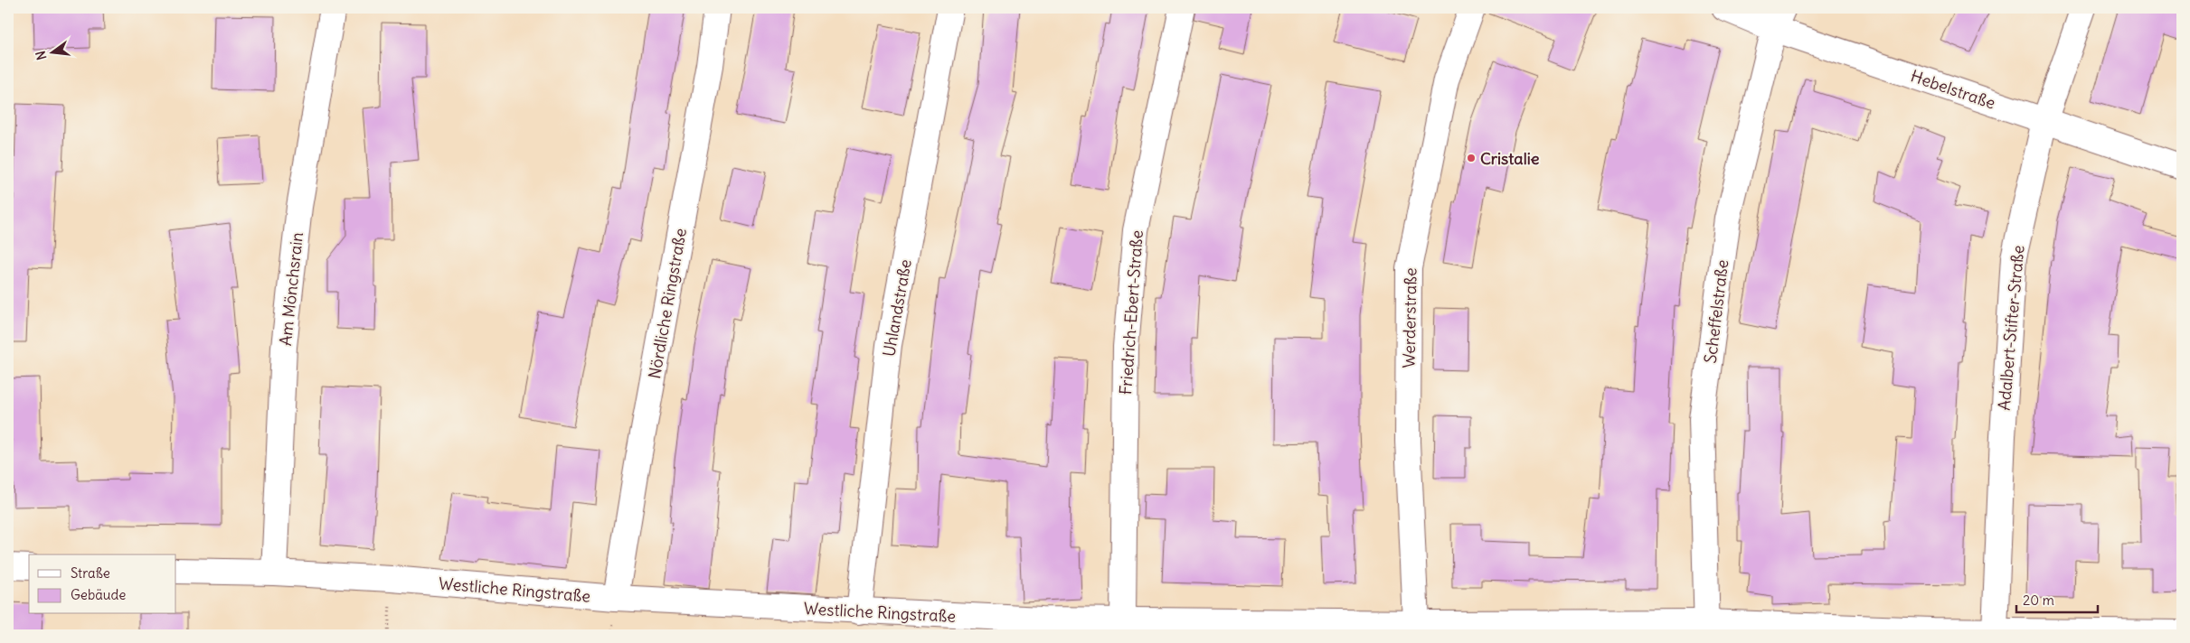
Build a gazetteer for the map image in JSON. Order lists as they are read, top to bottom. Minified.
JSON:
{"streets":{"street":["Hebelstraße","Am Mönchsrain","Nördliche Ringstraße","Uhlandstraße","Scheffelstraße","Friedrich-Ebert-Straße","Werderstraße","Adalbert-Stifter-Straße","Westliche Ringstraße"]},"crossings":[["Hebelstraße","Scheffelstraße"],["Hebelstraße","Adalbert-Stifter-Straße"],["Am Mönchsrain","Westliche Ringstraße"],["Nördliche Ringstraße","Westliche Ringstraße"],["Uhlandstraße","Westliche Ringstraße"],["Scheffelstraße","Westliche Ringstraße"],["Friedrich-Ebert-Straße","Westliche Ringstraße"],["Werderstraße","Westliche Ringstraße"],["Adalbert-Stifter-Straße","Westliche Ringstraße"]],"places":["Cristalie"],"legend":["Straße","Gebäude"],"scale_bar":"20 m","north":"left"}
